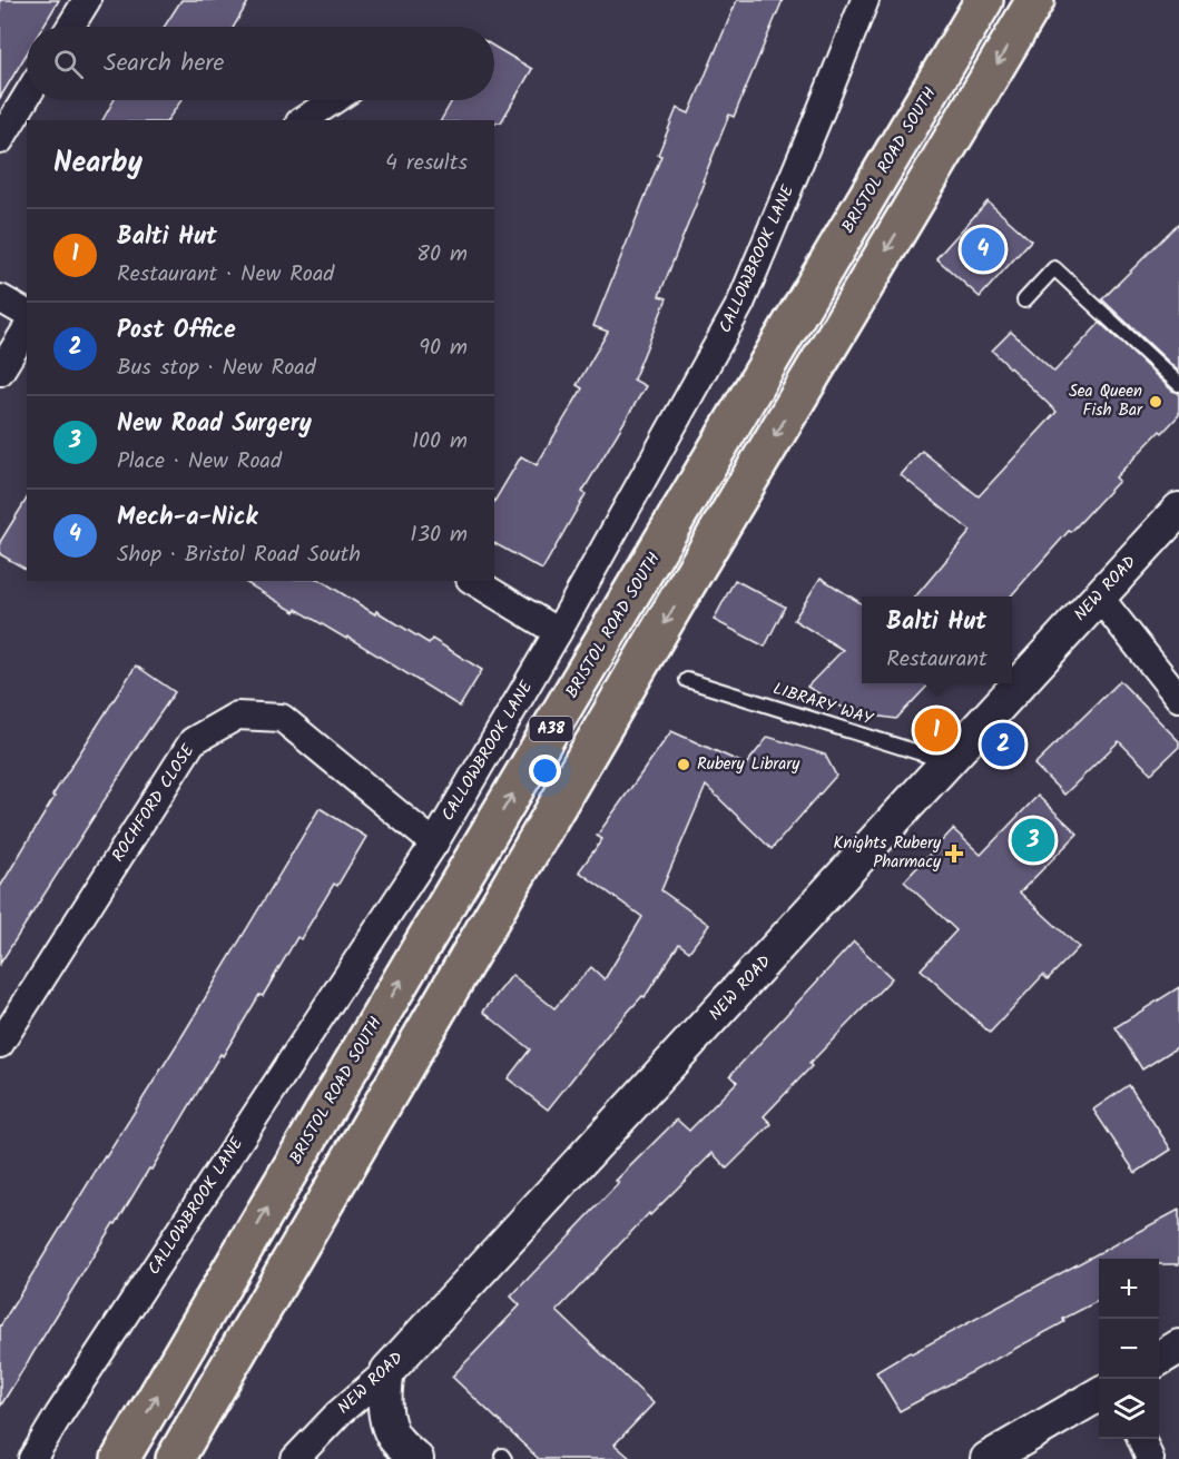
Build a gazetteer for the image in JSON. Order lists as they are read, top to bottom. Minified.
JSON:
{"streets":{"highway":["BRISTOL ROAD SOUTH","A38"],"street":["CALLOWBROOK LANE","NEW ROAD","ROCHFORD CLOSE"],"lane":["LIBRARY WAY"]},"crossings":[["CALLOWBROOK LANE","ROCHFORD CLOSE"],["NEW ROAD","LIBRARY WAY"]],"places":{"other":["Sea Queen Fish Bar","Rubery Library"],"health":["Knights Rubery Pharmacy"]},"page":{"search":"Search here","heading":["Nearby","4 results"],"list":[{"mark":"1","name":"Balti Hut","note":"Restaurant · New Road","value":"80 m"},{"mark":"2","name":"Post Office","note":"Bus stop · New Road","value":"90 m"},{"mark":"3","name":"New Road Surgery","note":"Place · New Road","value":"100 m"},{"mark":"4","name":"Mech-a-Nick","note":"Shop · Bristol Road South","value":"130 m"}],"pins":["4","1","2","3"],"popup":["Balti Hut","Restaurant"],"map_buttons":["+","−"]}}
